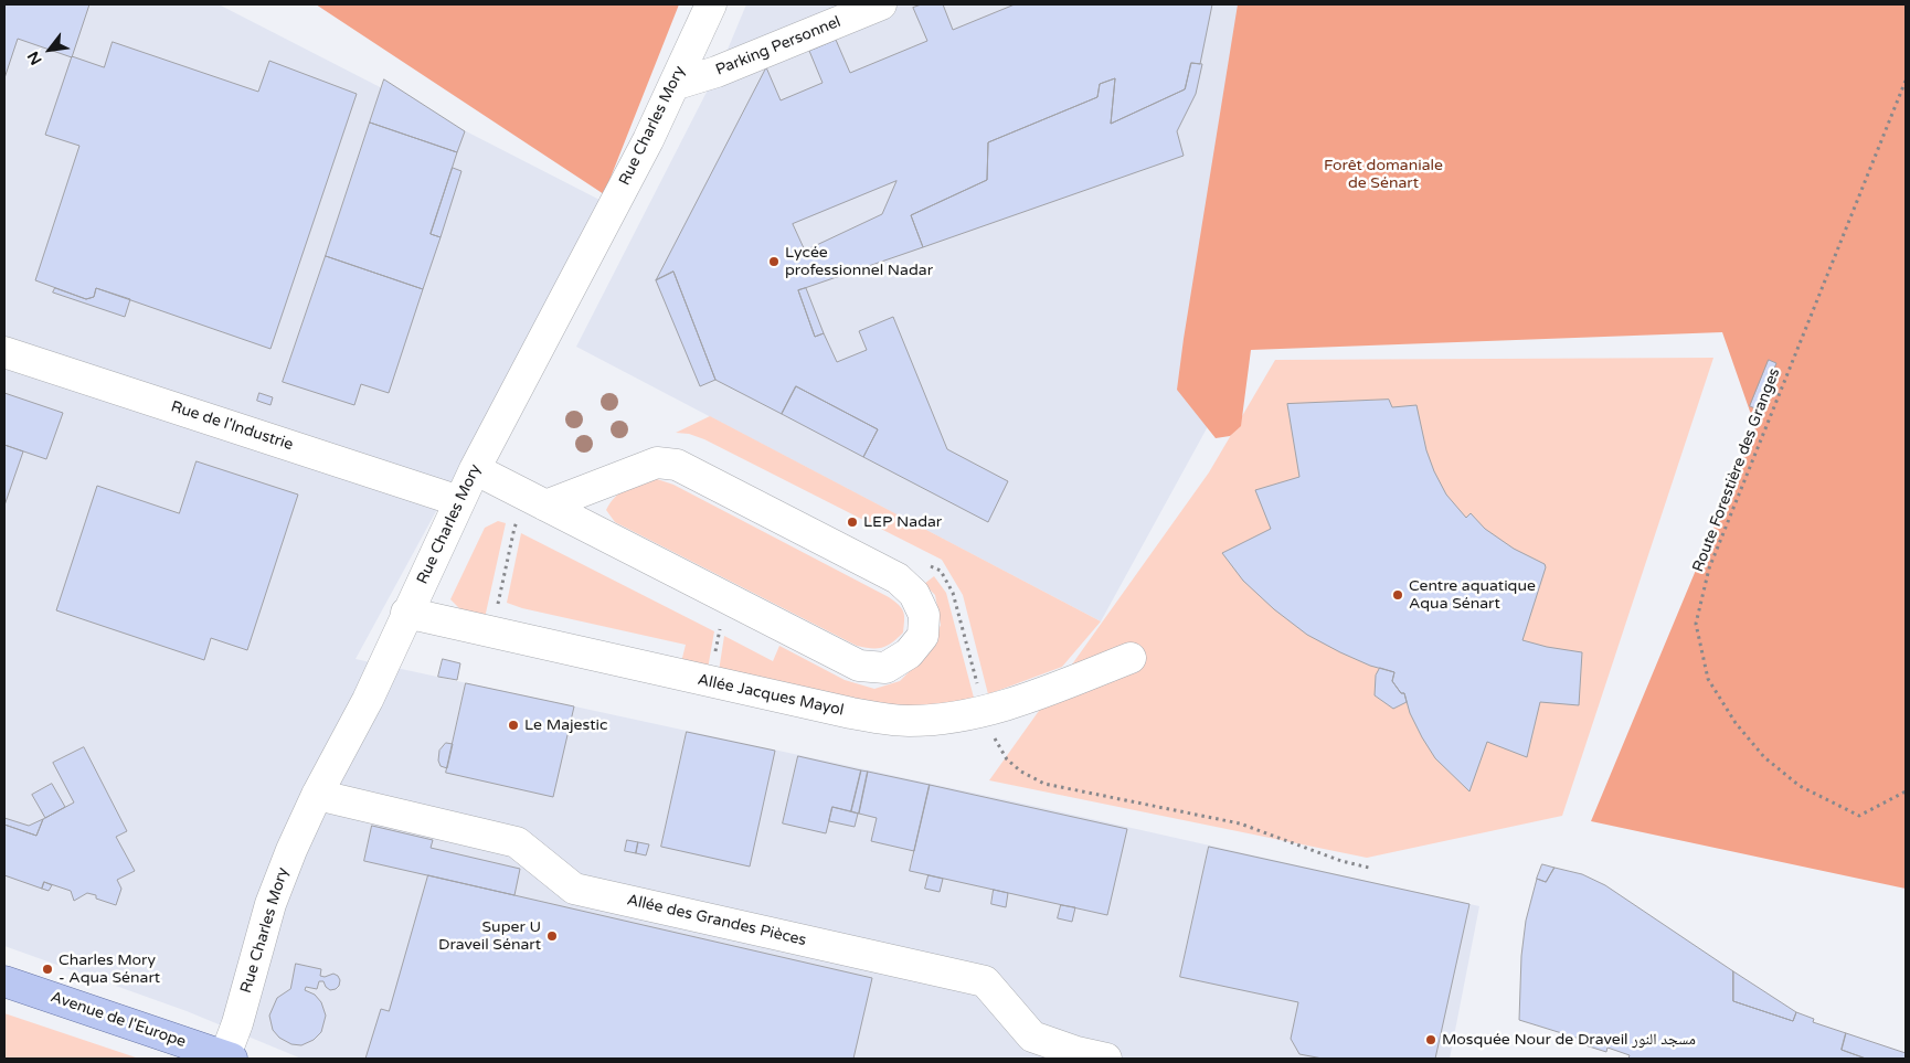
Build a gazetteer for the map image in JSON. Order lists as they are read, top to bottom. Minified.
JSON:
{"streets":{"main road":["Avenue de l'Europe"],"street":["Parking Personnel","Rue Charles Mory","Rue de l'Industrie","Allée Jacques Mayol","Allée des Grandes Pièces"],"path":["Route Forestière des Granges"]},"crossings":[["Parking Personnel","Rue Charles Mory"],["Rue Charles Mory","Rue de l'Industrie"],["Rue Charles Mory","Allée Jacques Mayol"],["Rue Charles Mory","Allée des Grandes Pièces"],["Rue Charles Mory","Avenue de l'Europe"]],"parks":["Forêt domaniale de Sénart"],"places":["Lycée professionnel Nadar","LEP Nadar","Centre aquatique Aqua Sénart","Le Majestic","Super U Draveil Sénart","Charles Mory - Aqua Sénart","Mosquée Nour de Draveil مسجد النور"],"north":"bottom left"}
